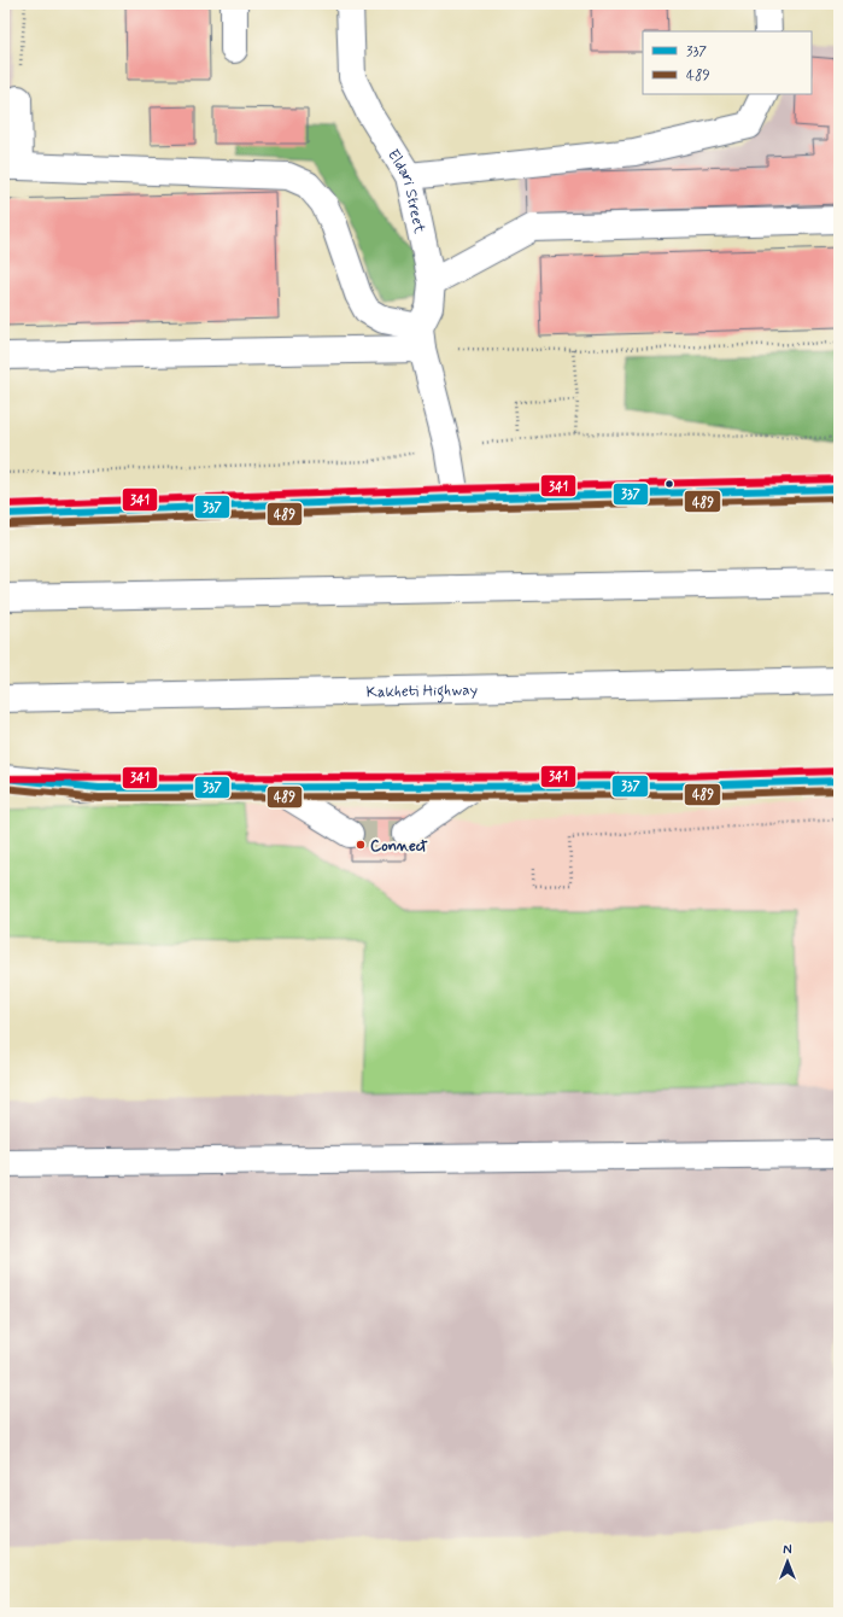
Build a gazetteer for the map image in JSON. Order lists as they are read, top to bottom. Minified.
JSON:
{"streets":{"main road":["Eldari Street","Kakheti Highway"]},"places":["Connect"],"lines":["transit line 341","transit line 337","transit line 489"],"legend":["337","489"],"north":"top"}
